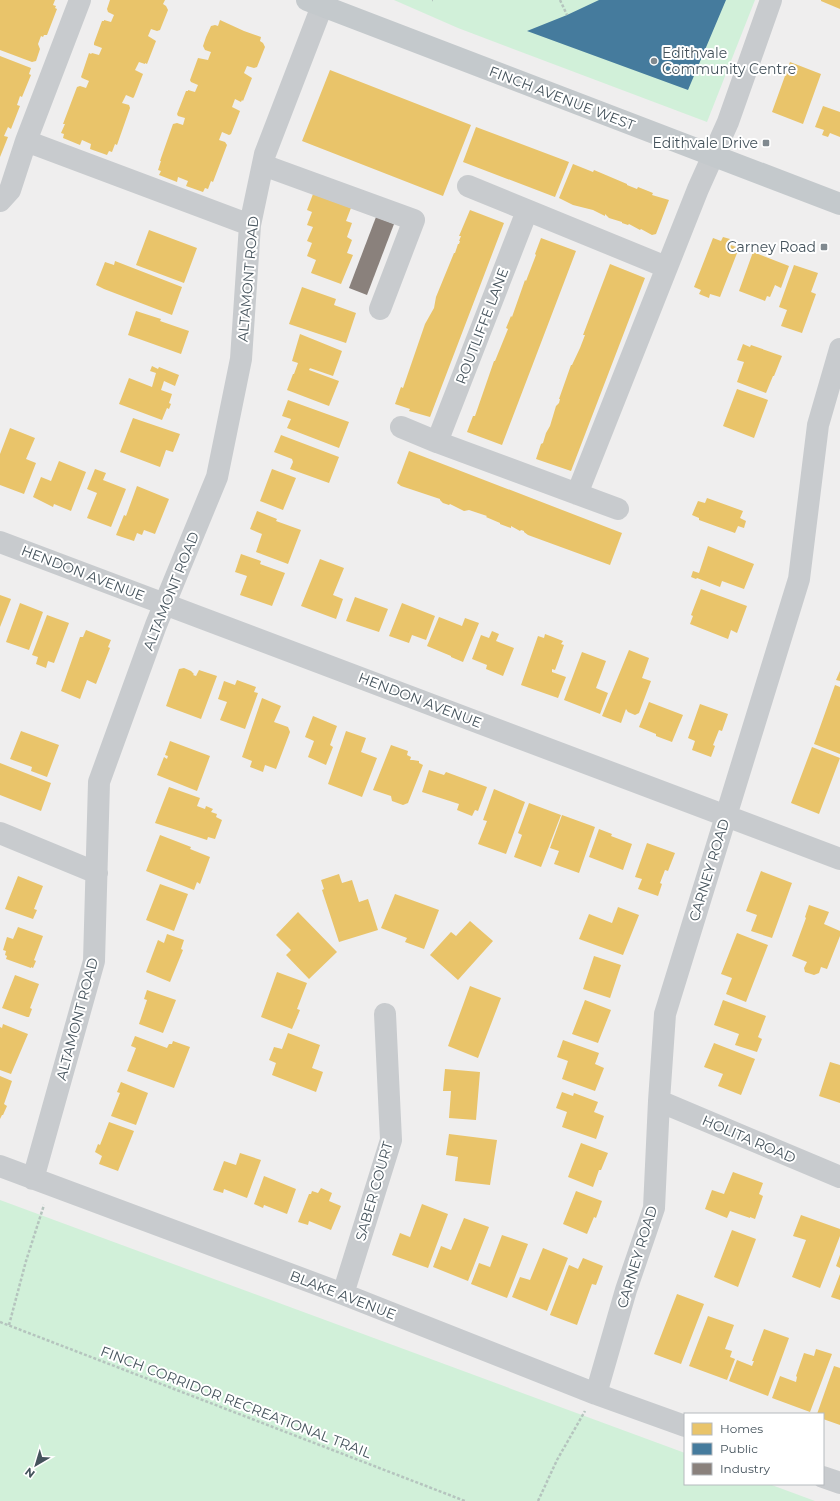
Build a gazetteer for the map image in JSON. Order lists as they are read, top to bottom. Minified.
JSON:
{"streets":{"main road":["FINCH AVENUE WEST"],"street":["ALTAMONT ROAD","ROUTLIFFE LANE","HENDON AVENUE","CARNEY ROAD","HOLITA ROAD","SABER COURT","BLAKE AVENUE"],"path":["FINCH CORRIDOR RECREATIONAL TRAIL"]},"crossings":[["FINCH AVENUE WEST","ALTAMONT ROAD"],["ALTAMONT ROAD","HENDON AVENUE"],["ALTAMONT ROAD","BLAKE AVENUE"],["HENDON AVENUE","CARNEY ROAD"],["CARNEY ROAD","HOLITA ROAD"],["CARNEY ROAD","BLAKE AVENUE"],["SABER COURT","BLAKE AVENUE"]],"places":{"other":["Edithvale Community Centre"],"transit":["Edithvale Drive","Carney Road"]},"legend":["Homes","Public","Industry"],"north":"bottom left"}
